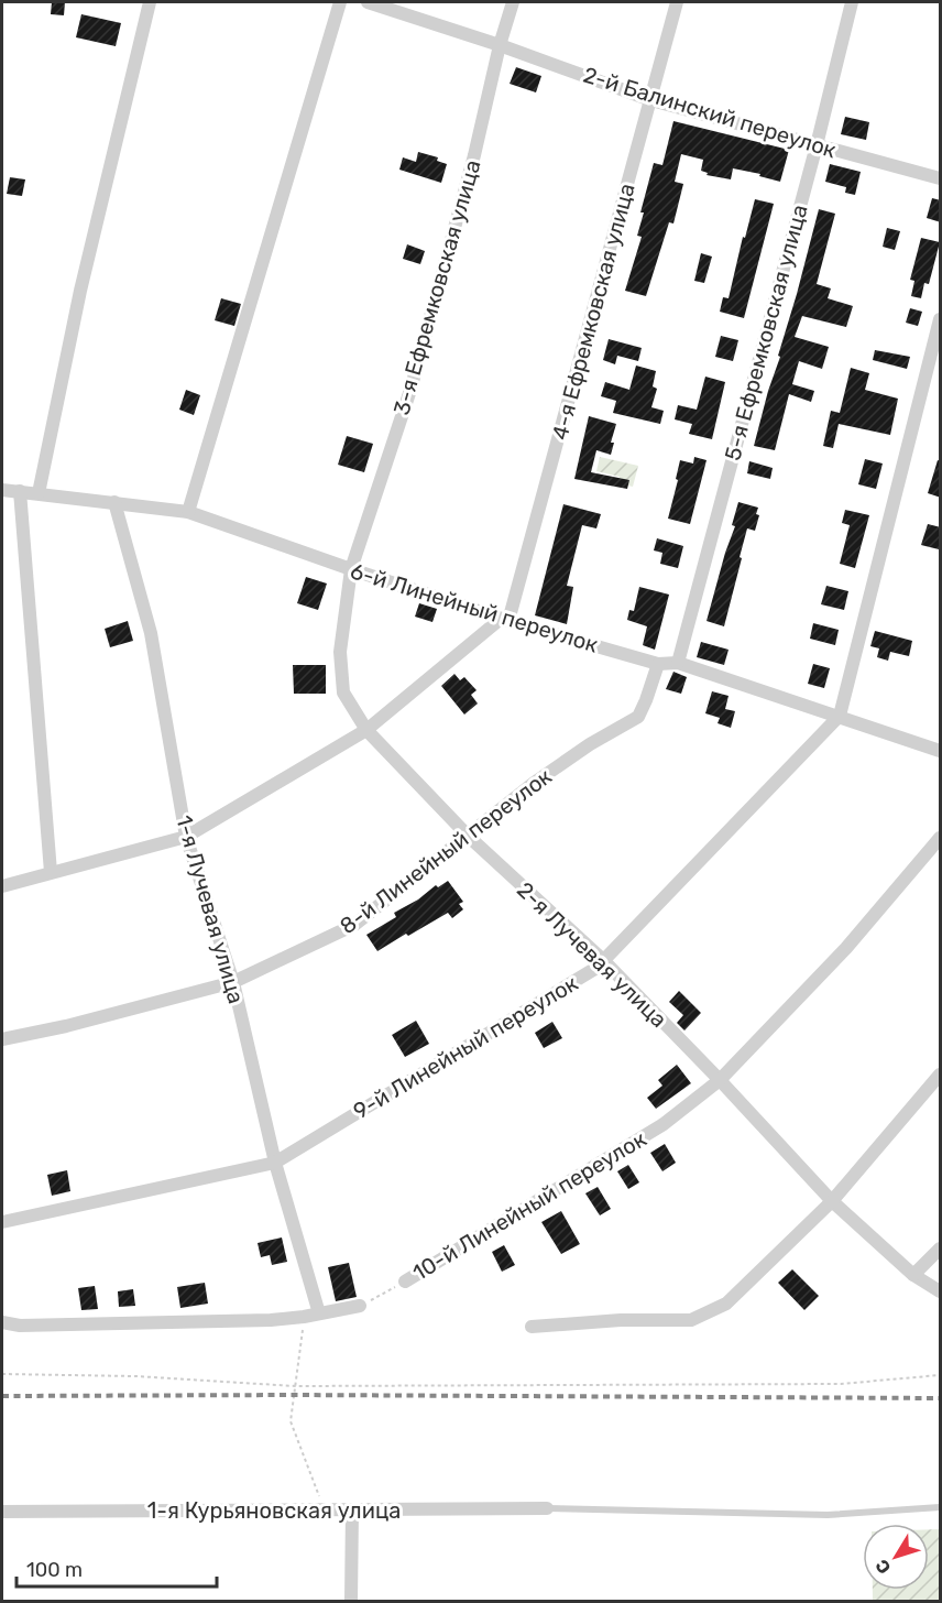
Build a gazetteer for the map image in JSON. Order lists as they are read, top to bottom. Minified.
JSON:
{"streets":{"street":["2-й Балинский переулок","3-я Ефремковская улица","4-я Ефремковская улица","5-я Ефремковская улица","6-й Линейный переулок","8-й Линейный переулок","1-я Лучевая улица","2-я Лучевая улица","9-й Линейный переулок","10-й Линейный переулок","1-я Курьяновская улица"]},"crossings":[["2-й Балинский переулок","3-я Ефремковская улица"],["2-й Балинский переулок","4-я Ефремковская улица"],["2-й Балинский переулок","5-я Ефремковская улица"],["3-я Ефремковская улица","6-й Линейный переулок"],["3-я Ефремковская улица","2-я Лучевая улица"],["4-я Ефремковская улица","6-й Линейный переулок"],["5-я Ефремковская улица","6-й Линейный переулок"],["6-й Линейный переулок","8-й Линейный переулок"],["6-й Линейный переулок","1-я Лучевая улица"],["6-й Линейный переулок","2-я Лучевая улица"],["6-й Линейный переулок","9-й Линейный переулок"],["8-й Линейный переулок","1-я Лучевая улица"],["8-й Линейный переулок","2-я Лучевая улица"],["1-я Лучевая улица","9-й Линейный переулок"],["2-я Лучевая улица","9-й Линейный переулок"],["2-я Лучевая улица","10-й Линейный переулок"]],"scale_bar":"100 m","north":"bottom left"}
